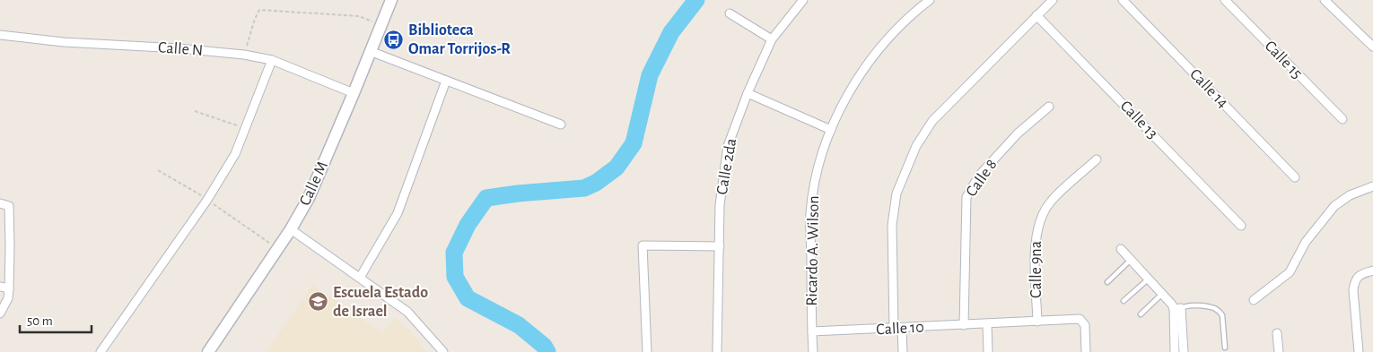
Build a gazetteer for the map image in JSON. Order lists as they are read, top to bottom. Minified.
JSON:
{"streets":{"street":["Calle N","Calle 15","Calle 14","Calle 13","Calle 2da","Calle 8","Calle M","Ricardo A. Wilson","Calle 9na","Calle 10"]},"crossings":[["Calle N","Calle M"],["Calle 8","Calle 10"],["Ricardo A. Wilson","Calle 10"],["Calle 9na","Calle 10"]],"places":{"bus stop":["Biblioteca Omar Torrijos-R"],"school or university":["Escuela Estado de Israel"]},"scale_bar":"50 m"}
